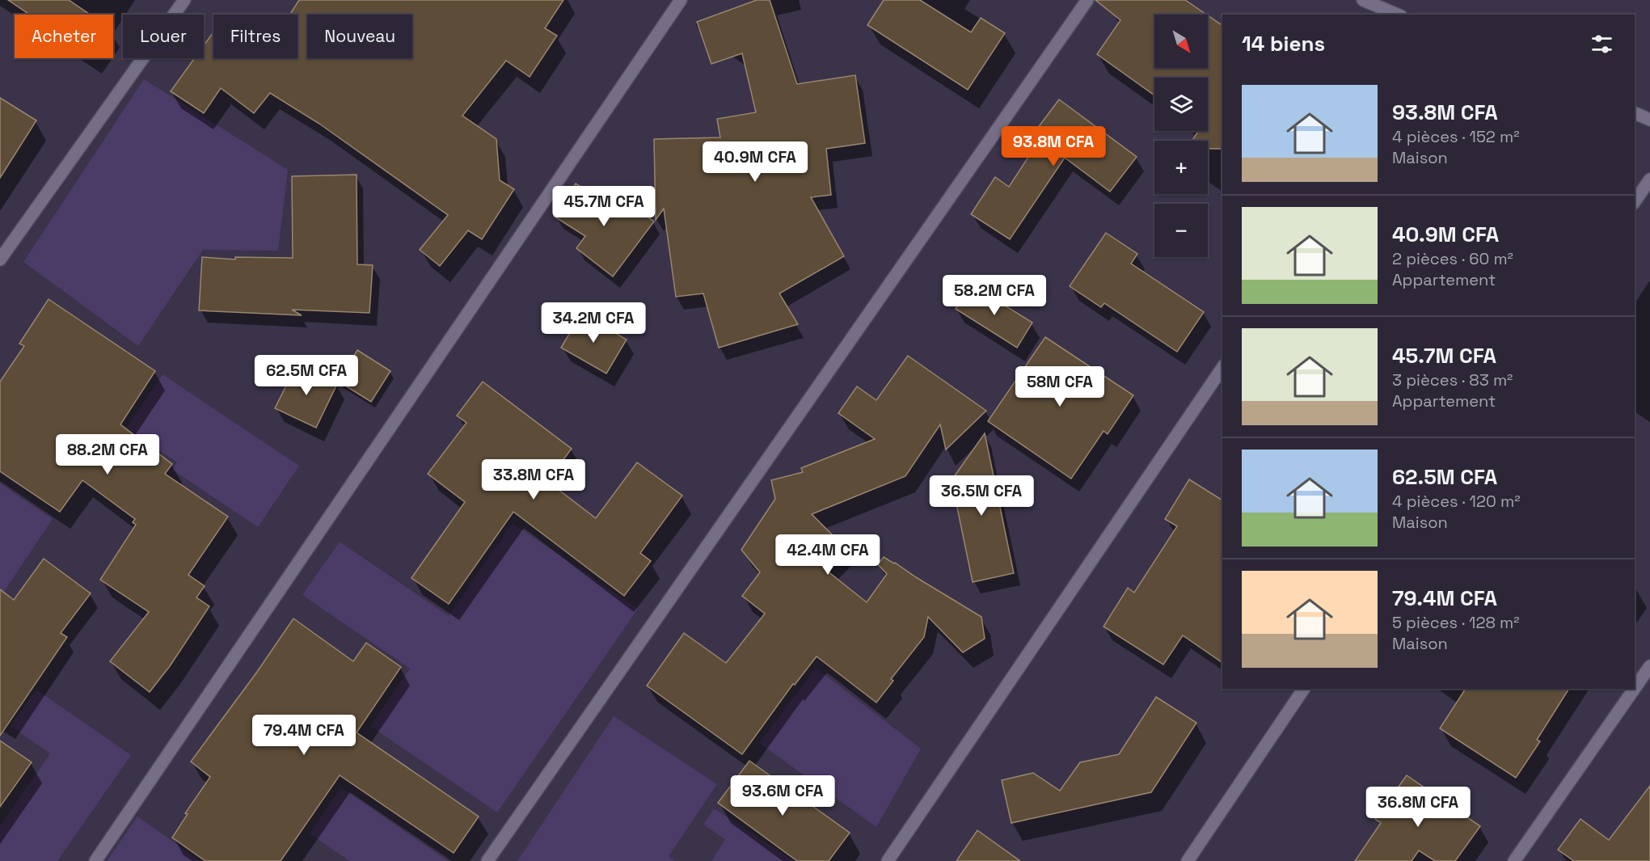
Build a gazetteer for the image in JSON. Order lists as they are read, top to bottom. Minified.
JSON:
{"north":"bottom right","page":{"map_buttons":["+","−"],"chip":["Acheter","Louer","Filtres","Nouveau"],"heading":"14 biens","list":[{"name":"93.8M CFA","note":"4 pièces · 152 m² · Maison"},{"name":"40.9M CFA","note":"2 pièces · 60 m² · Appartement"},{"name":"45.7M CFA","note":"3 pièces · 83 m² · Appartement"},{"name":"62.5M CFA","note":"4 pièces · 120 m² · Maison"},{"name":"79.4M CFA","note":"5 pièces · 128 m² · Maison"}],"price":["93.8M CFA","40.9M CFA","45.7M CFA","58.2M CFA","34.2M CFA","62.5M CFA","58M CFA","88.2M CFA","33.8M CFA","36.5M CFA","42.4M CFA","79.4M CFA","93.6M CFA","36.8M CFA"]}}
